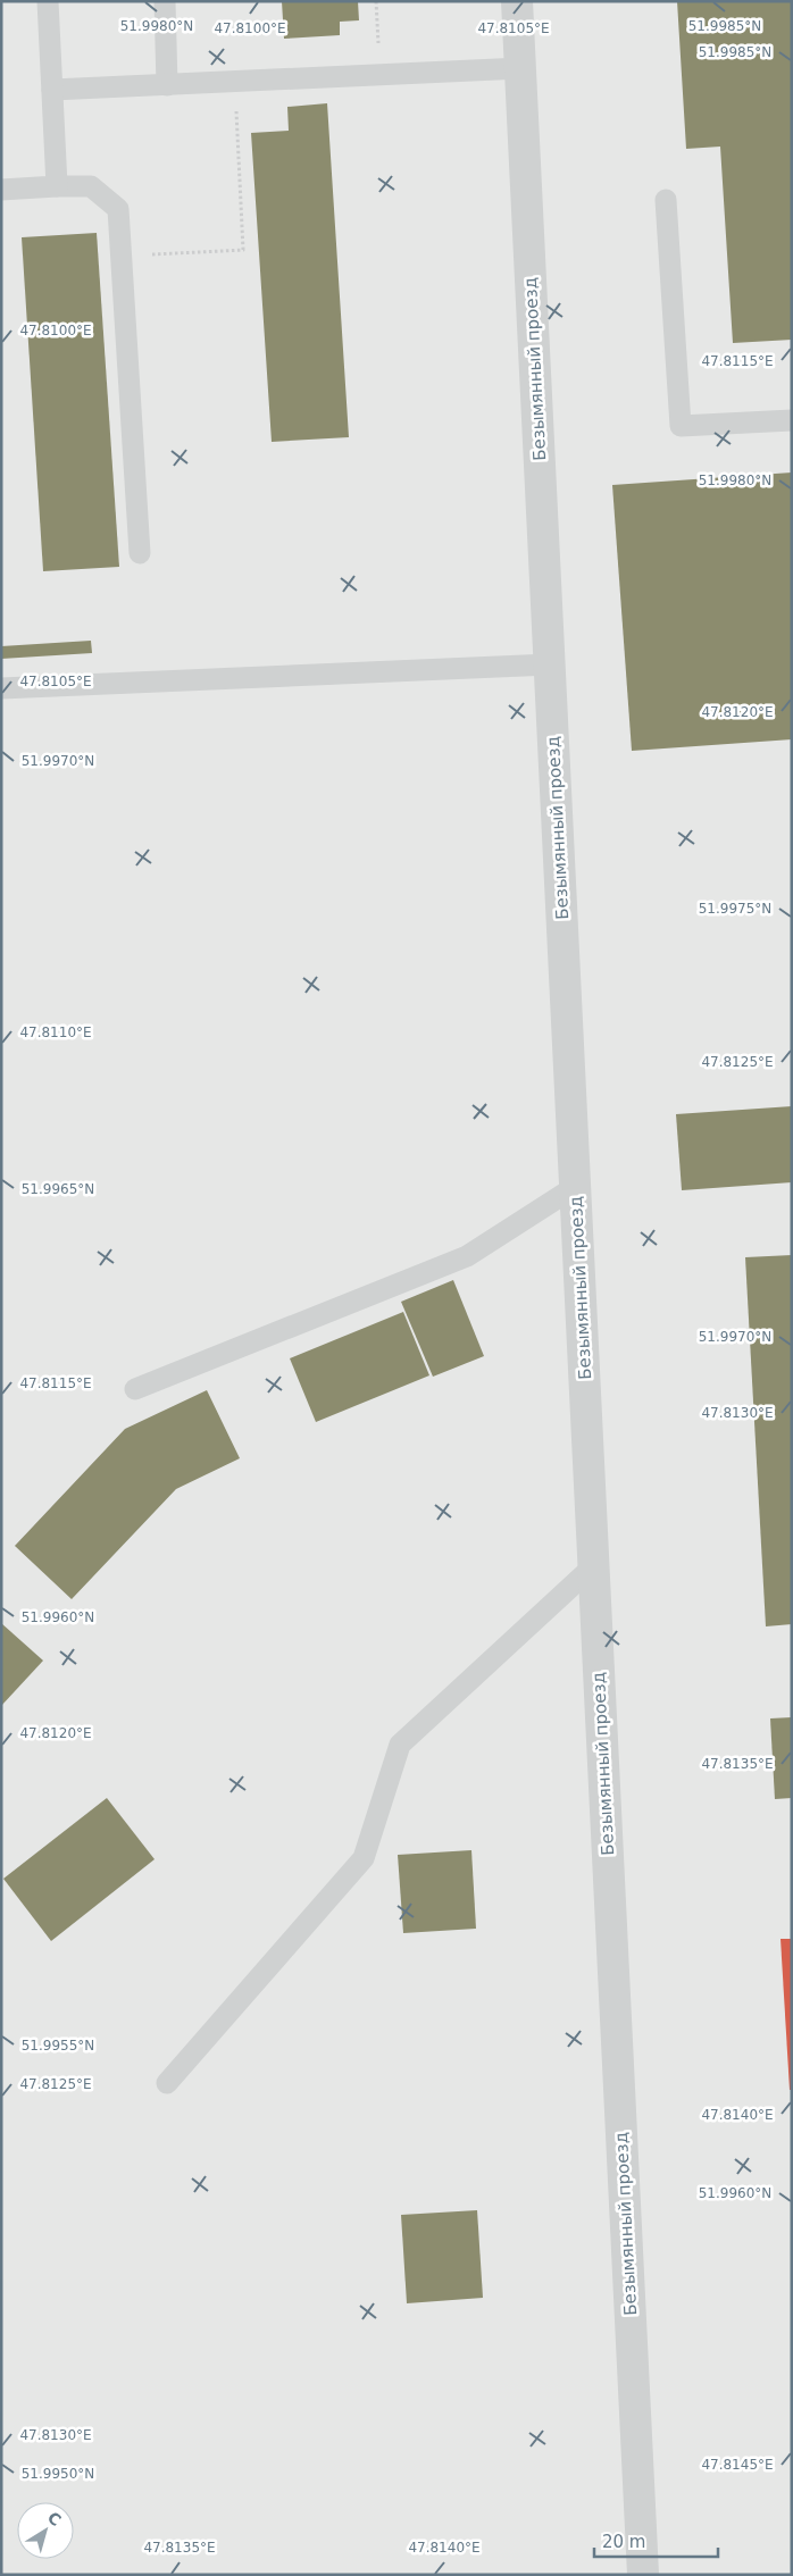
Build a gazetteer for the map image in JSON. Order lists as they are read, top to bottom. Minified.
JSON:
{"streets":{"street":["Безымянный проезд"]},"scale_bar":"20 m","north":"top right","coordinates":["51.9980°N","51.9985°N","47.8100°E","47.8105°E","47.8115°E","47.8120°E","51.9970°N","51.9975°N","47.8110°E","47.8125°E","51.9965°N","47.8130°E","51.9960°N","47.8135°E","51.9955°N","47.8140°E","47.8145°E","51.9950°N"]}
